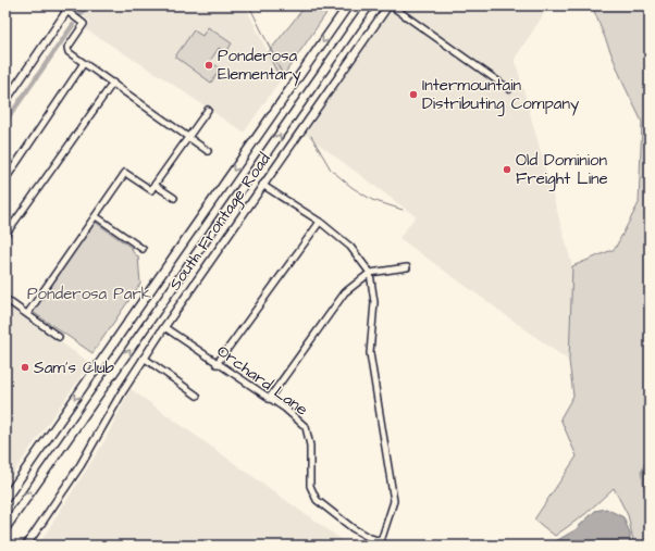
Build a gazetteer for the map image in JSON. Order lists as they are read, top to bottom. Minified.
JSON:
{"streets":{"main road":["South Frontage Road"],"street":["Orchard Lane"]},"crossings":[["South Frontage Road","Orchard Lane"]],"parks":["Ponderosa Park"],"places":["Ponderosa Elementary","Intermountain Distributing Company","Old Dominion Freight Line","Sam's Club"]}
